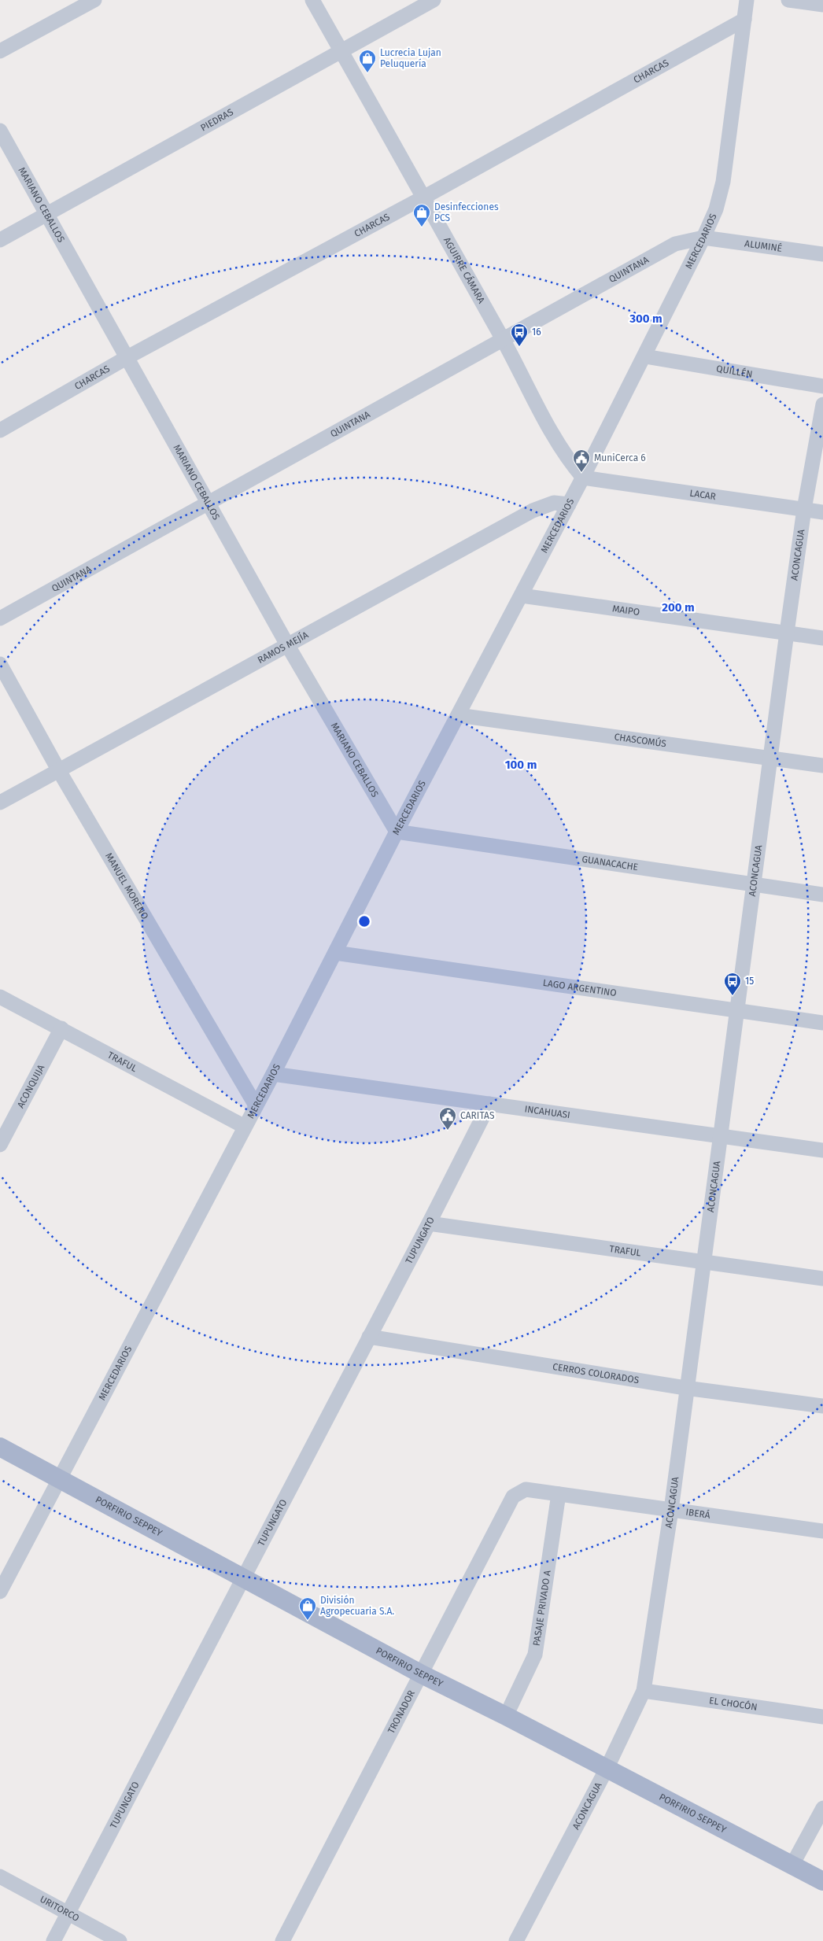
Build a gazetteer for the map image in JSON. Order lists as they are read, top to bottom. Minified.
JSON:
{"streets":{"main road":["PORFIRIO SEPPEY"],"street":["CHARCAS","PIEDRAS","MARIANO CEBALLOS","MERCEDARIOS","ALUMINÉ","QUINTANA","AGUIRRE CÁMARA","QUILLÉN","LACAR","ACONCAGUA","MAIPO","RAMOS MEJÍA","CHASCOMÚS","GUANACACHE","MANUEL MORENO","LAGO ARGENTINO","TRAFUL","ACONQUIJA","INCAHUASI","TUPUNGATO","CERROS COLORADOS","IBERÁ","PASAJE PRIVADO A","EL CHOCÓN","TRONADOR","URITORCO"]},"crossings":[["CHARCAS","MARIANO CEBALLOS"],["CHARCAS","MERCEDARIOS"],["CHARCAS","AGUIRRE CÁMARA"],["PIEDRAS","MARIANO CEBALLOS"],["PIEDRAS","AGUIRRE CÁMARA"],["MARIANO CEBALLOS","MERCEDARIOS"],["MARIANO CEBALLOS","QUINTANA"],["MARIANO CEBALLOS","RAMOS MEJÍA"],["MARIANO CEBALLOS","GUANACACHE"],["MERCEDARIOS","ALUMINÉ"],["MERCEDARIOS","QUINTANA"],["MERCEDARIOS","AGUIRRE CÁMARA"],["MERCEDARIOS","QUILLÉN"],["MERCEDARIOS","LACAR"],["MERCEDARIOS","MAIPO"],["MERCEDARIOS","RAMOS MEJÍA"],["MERCEDARIOS","CHASCOMÚS"],["MERCEDARIOS","GUANACACHE"],["MERCEDARIOS","MANUEL MORENO"],["MERCEDARIOS","LAGO ARGENTINO"],["MERCEDARIOS","TRAFUL"],["MERCEDARIOS","INCAHUASI"],["MERCEDARIOS","PORFIRIO SEPPEY"],["ALUMINÉ","QUINTANA"],["QUINTANA","AGUIRRE CÁMARA"],["AGUIRRE CÁMARA","LACAR"],["LACAR","ACONCAGUA"],["ACONCAGUA","MAIPO"],["ACONCAGUA","CHASCOMÚS"],["ACONCAGUA","GUANACACHE"],["ACONCAGUA","LAGO ARGENTINO"],["ACONCAGUA","TRAFUL"],["ACONCAGUA","INCAHUASI"],["ACONCAGUA","CERROS COLORADOS"],["ACONCAGUA","IBERÁ"],["ACONCAGUA","PORFIRIO SEPPEY"],["ACONCAGUA","EL CHOCÓN"],["RAMOS MEJÍA","MANUEL MORENO"],["TRAFUL","ACONQUIJA"],["TRAFUL","TUPUNGATO"],["INCAHUASI","TUPUNGATO"],["TUPUNGATO","CERROS COLORADOS"],["TUPUNGATO","PORFIRIO SEPPEY"],["TUPUNGATO","URITORCO"],["IBERÁ","PASAJE PRIVADO A"],["IBERÁ","TRONADOR"],["PORFIRIO SEPPEY","PASAJE PRIVADO A"],["PORFIRIO SEPPEY","TRONADOR"]],"places":{"shop":["Lucrecia Lujan Peluquería","Desinfecciones PCS","División Agropecuaria S.A."],"bus stop":["16","15"],"public building":["MuniCerca 6","CARITAS"]},"rings":["300 m","200 m","100 m"]}
